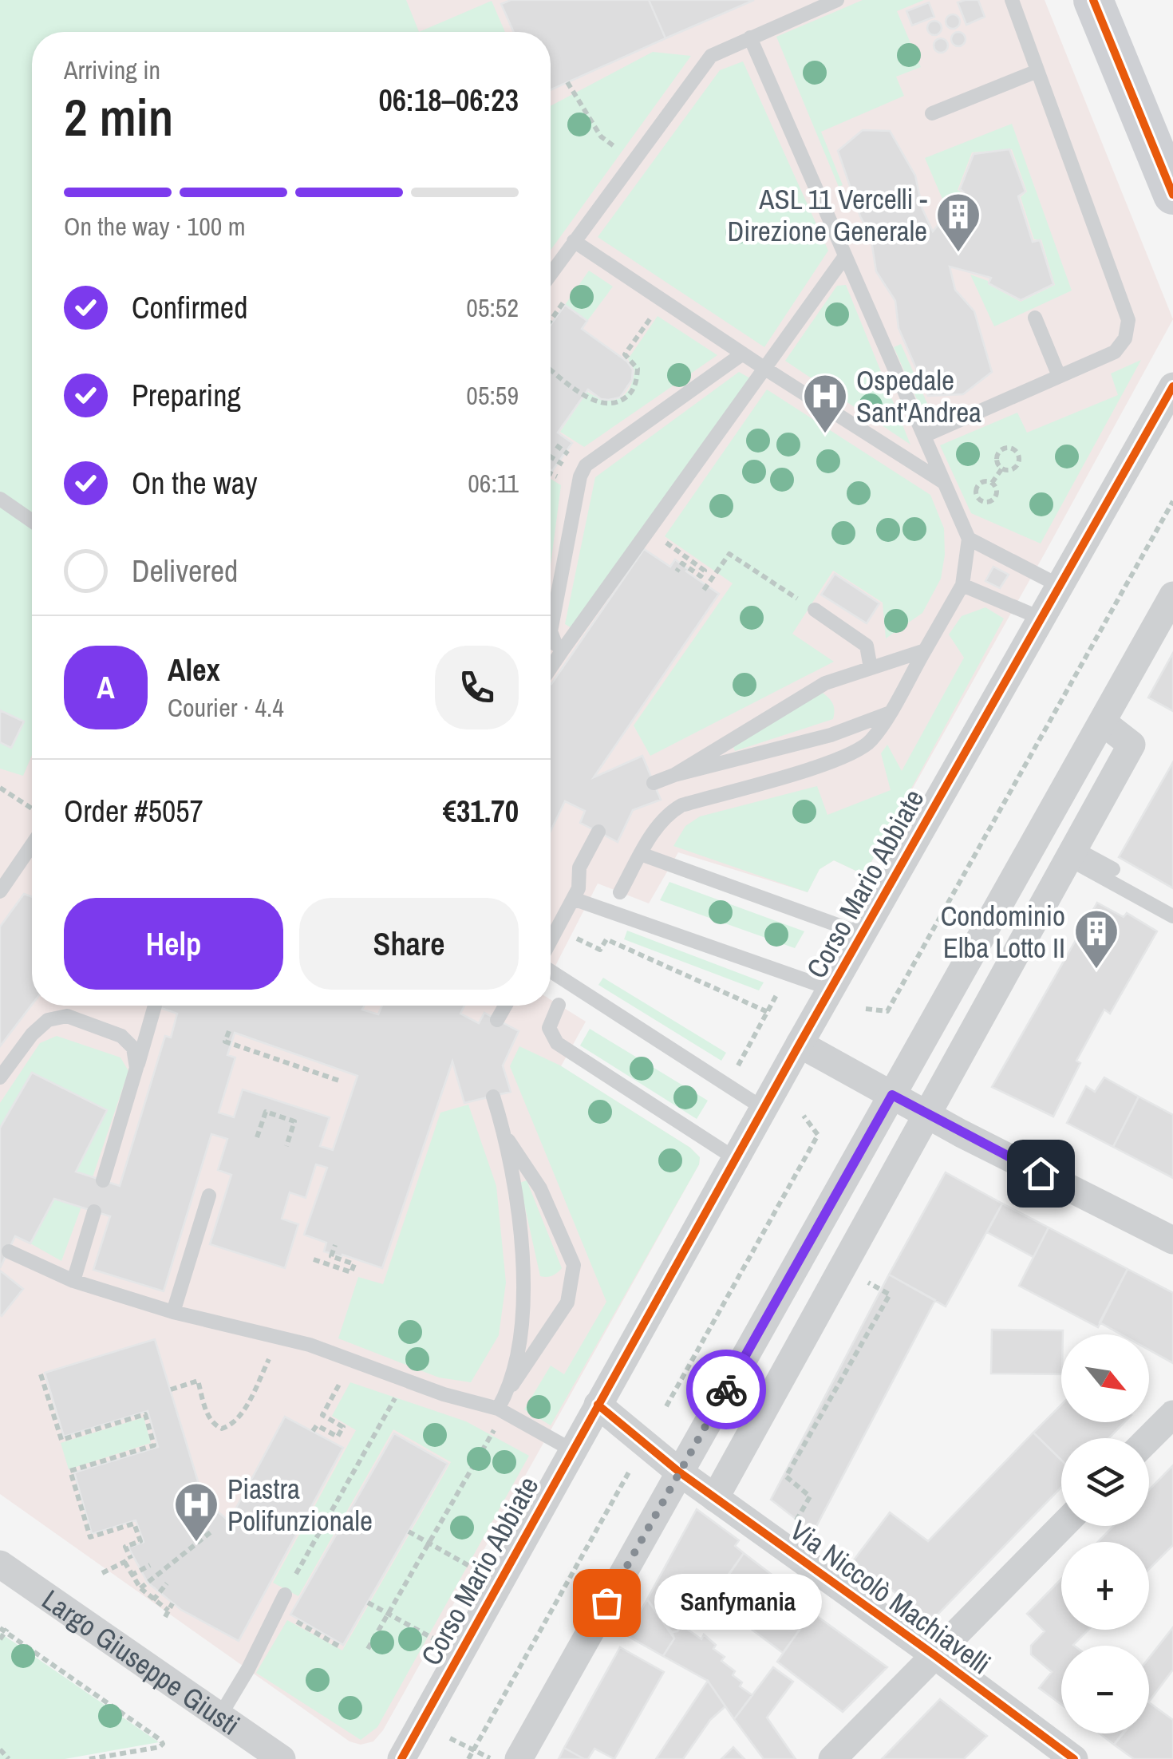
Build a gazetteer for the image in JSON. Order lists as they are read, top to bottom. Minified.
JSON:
{"streets":{"street":["Corso Mario Abbiate","Via Niccolò Machiavelli","Largo Giuseppe Giusti"]},"places":{"building":["ASL 11 Vercelli - Direzione Generale","Condominio Elba Lotto II"],"hospital":["Ospedale Sant'Andrea","Piastra Polifunzionale"],"other":["Sanfymania"]},"north":"bottom right","page":{"heading":["2 min","Arriving in","06:18–06:23"],"panel":["Alex","Courier · 4.4","Order #5057","€31.70"],"bar":"On the way · 100 m","list":[["Confirmed","05:52"],["Preparing","05:59"],["On the way","06:11"],"Delivered"],"round":"A","buttons":["Help","Share"],"map_buttons":["+","−"],"bubble":"Sanfymania"}}
